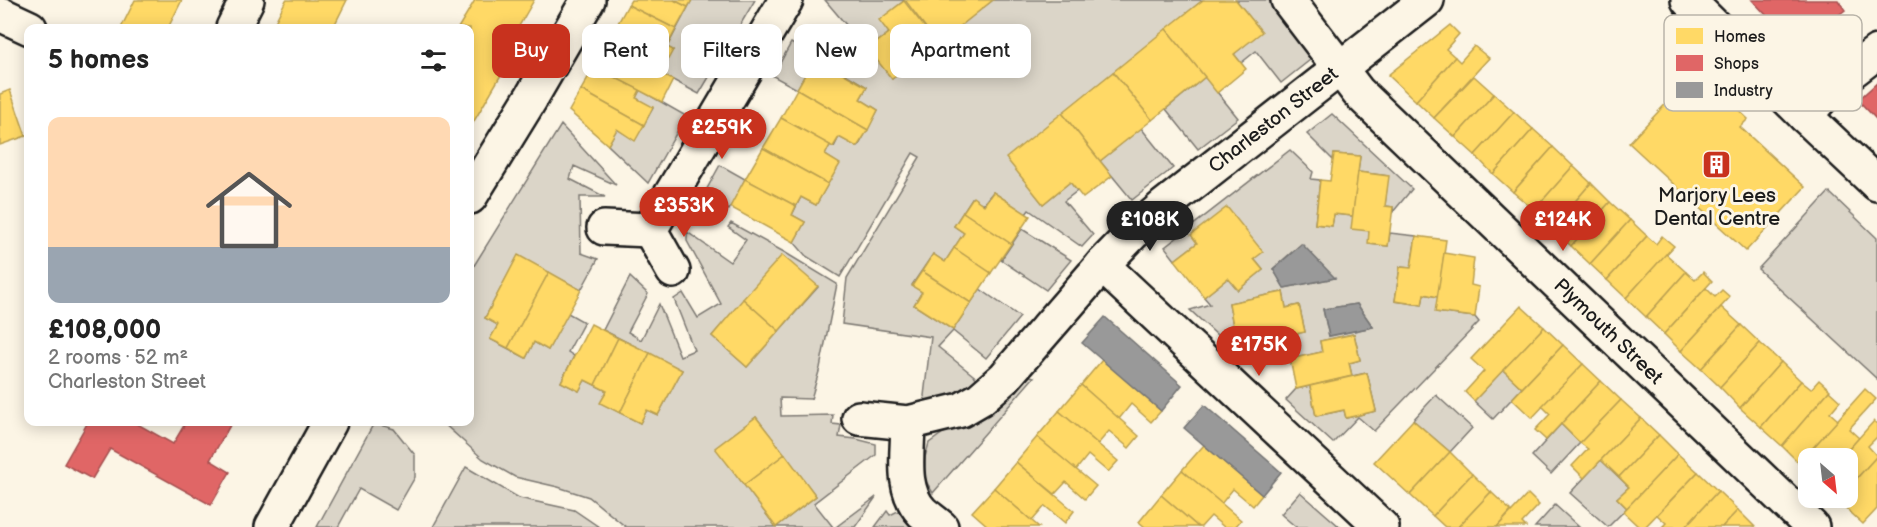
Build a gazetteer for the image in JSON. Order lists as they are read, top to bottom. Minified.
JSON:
{"streets":{"main road":["Charleston Street","Plymouth Street"]},"crossings":[["Charleston Street","Plymouth Street"]],"places":{"building":["Marjory Lees Dental Centre"]},"legend":["Homes","Shops","Industry"],"north":"bottom right","page":{"chip":["Buy","Rent","Filters","New","Apartment"],"heading":"5 homes","list":[{"name":"£108,000","note":"2 rooms · 52 m² · Charleston Street"}],"price":["£259K","£353K","£108K","£124K","£175K"]}}
